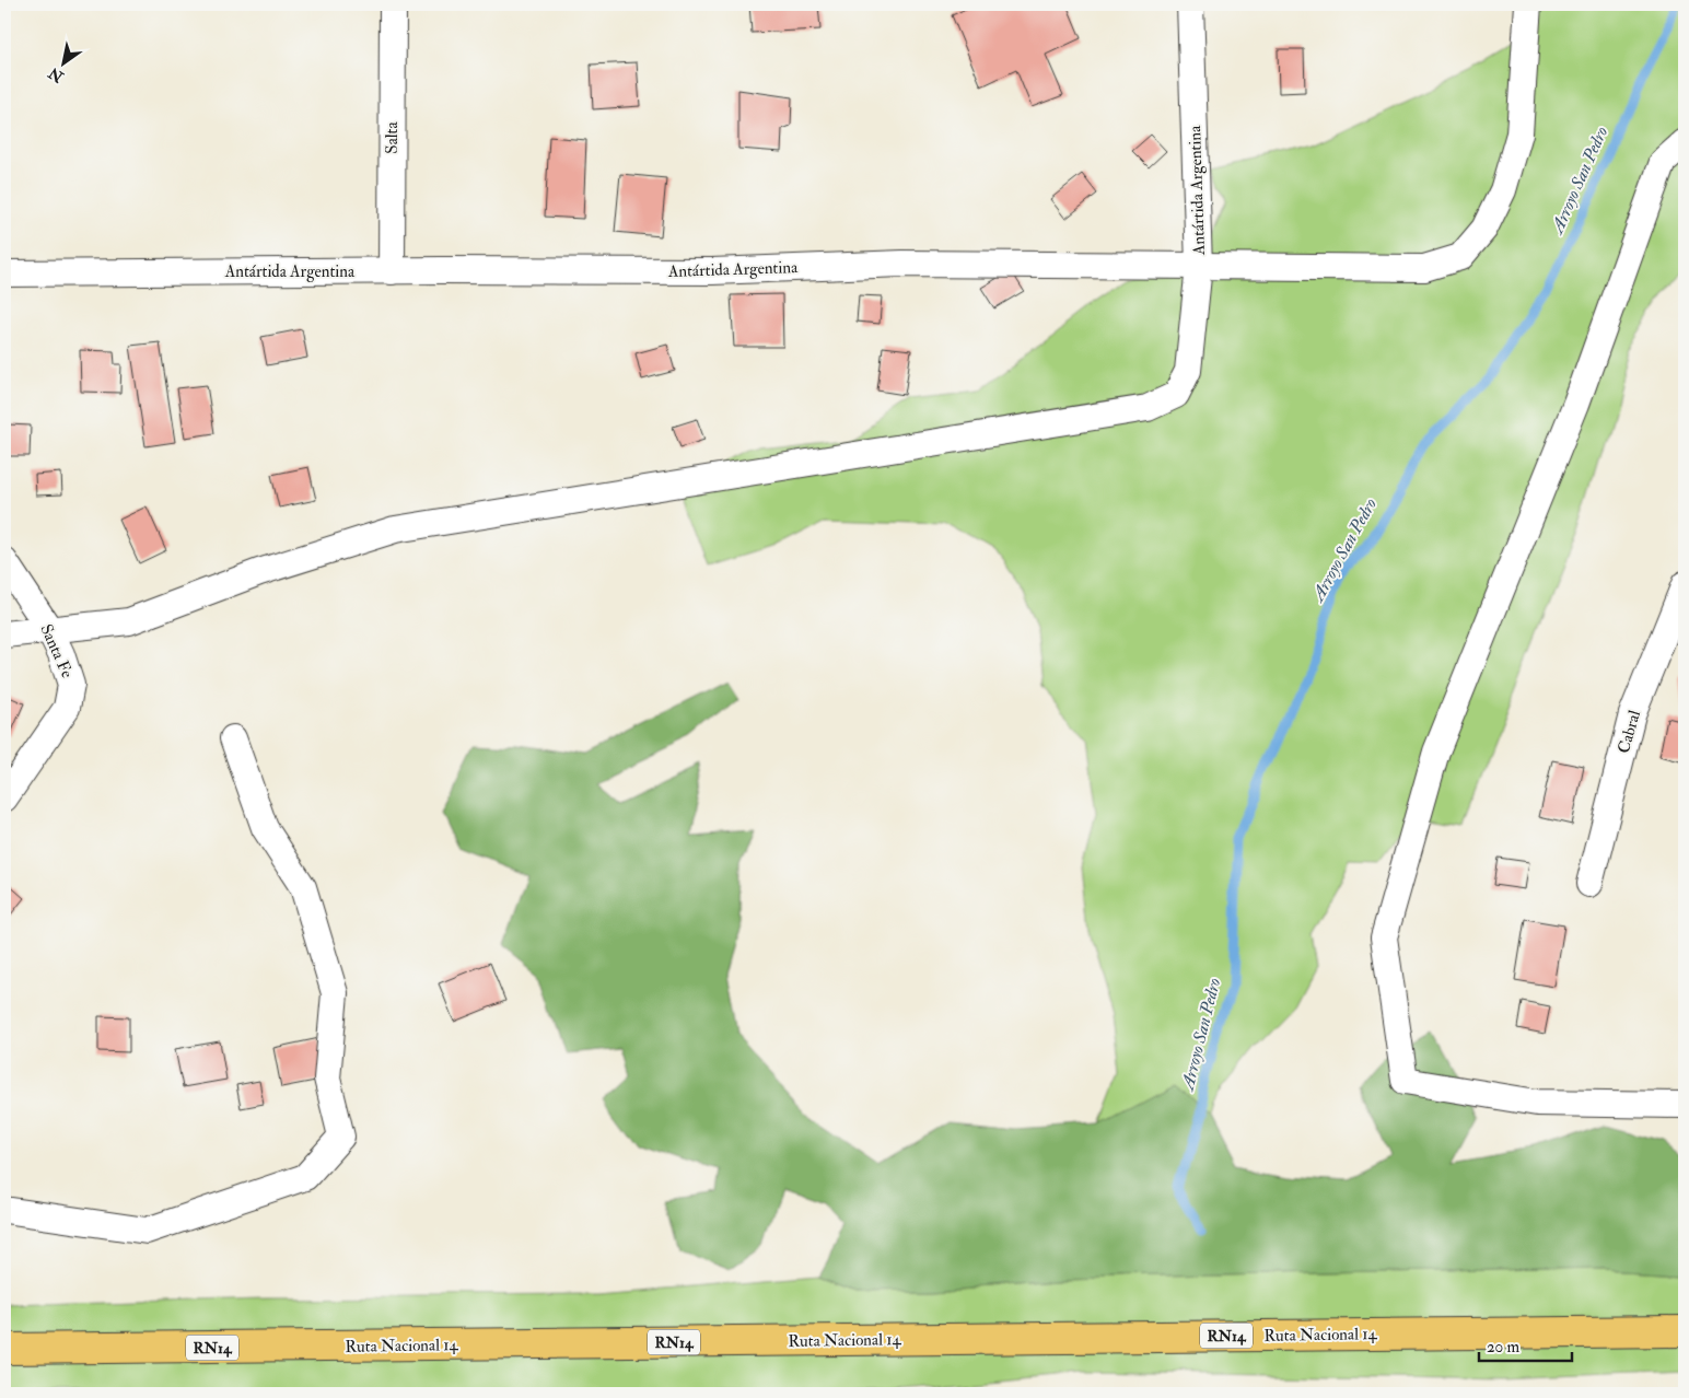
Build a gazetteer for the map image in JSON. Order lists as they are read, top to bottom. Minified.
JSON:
{"streets":{"highway":["Ruta Nacional 14","RN14"],"street":["Salta","Antártida Argentina","Santa Fe","Cabral"]},"crossings":[["Salta","Antártida Argentina"]],"water":["Arroyo San Pedro"],"scale_bar":"20 m","north":"bottom left"}
